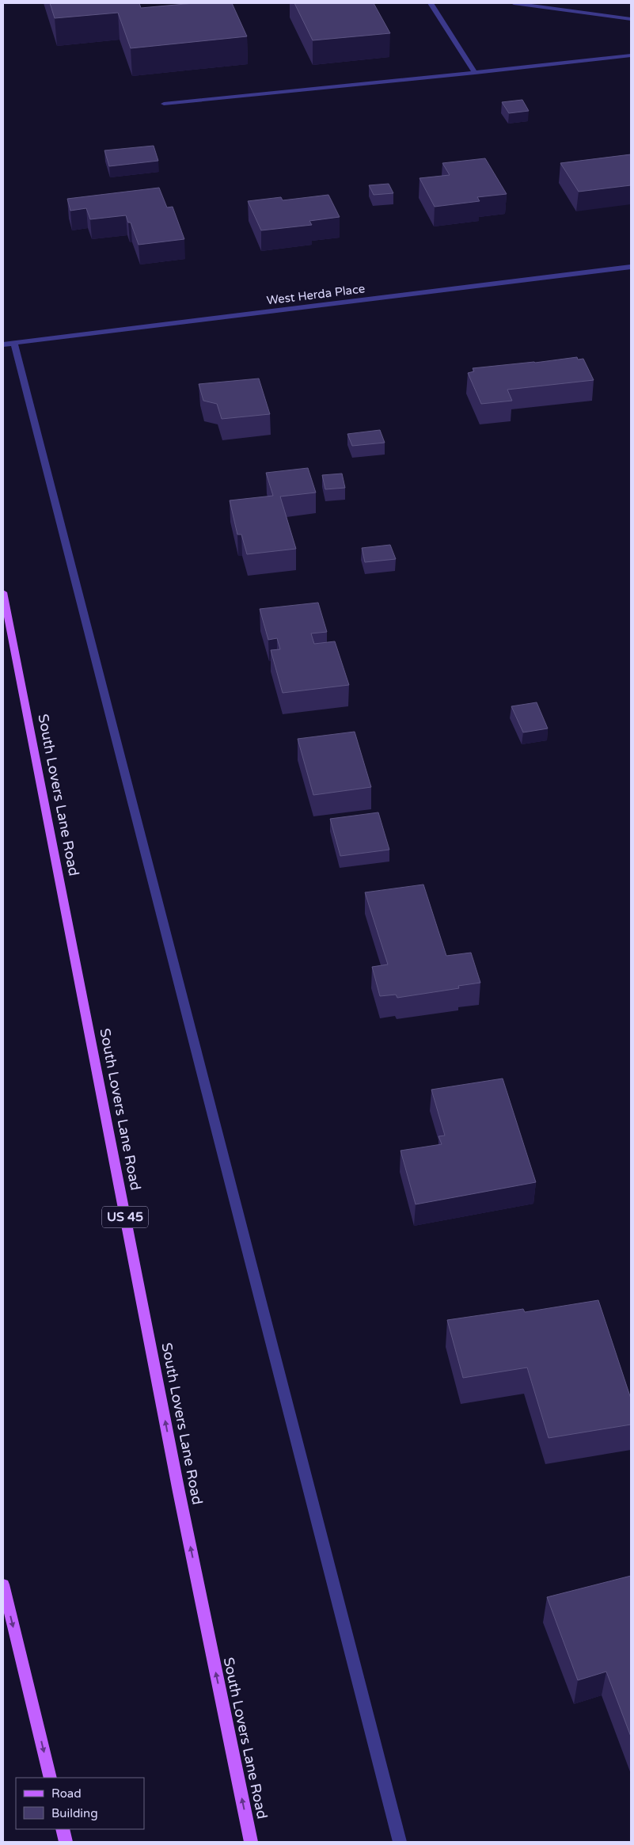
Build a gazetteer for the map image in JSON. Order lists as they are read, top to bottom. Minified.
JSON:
{"streets":{"main road":["South Lovers Lane Road","US 45"],"street":["West Herda Place"]},"one_way":["South Lovers Lane Road"],"legend":["Road","Building"]}
